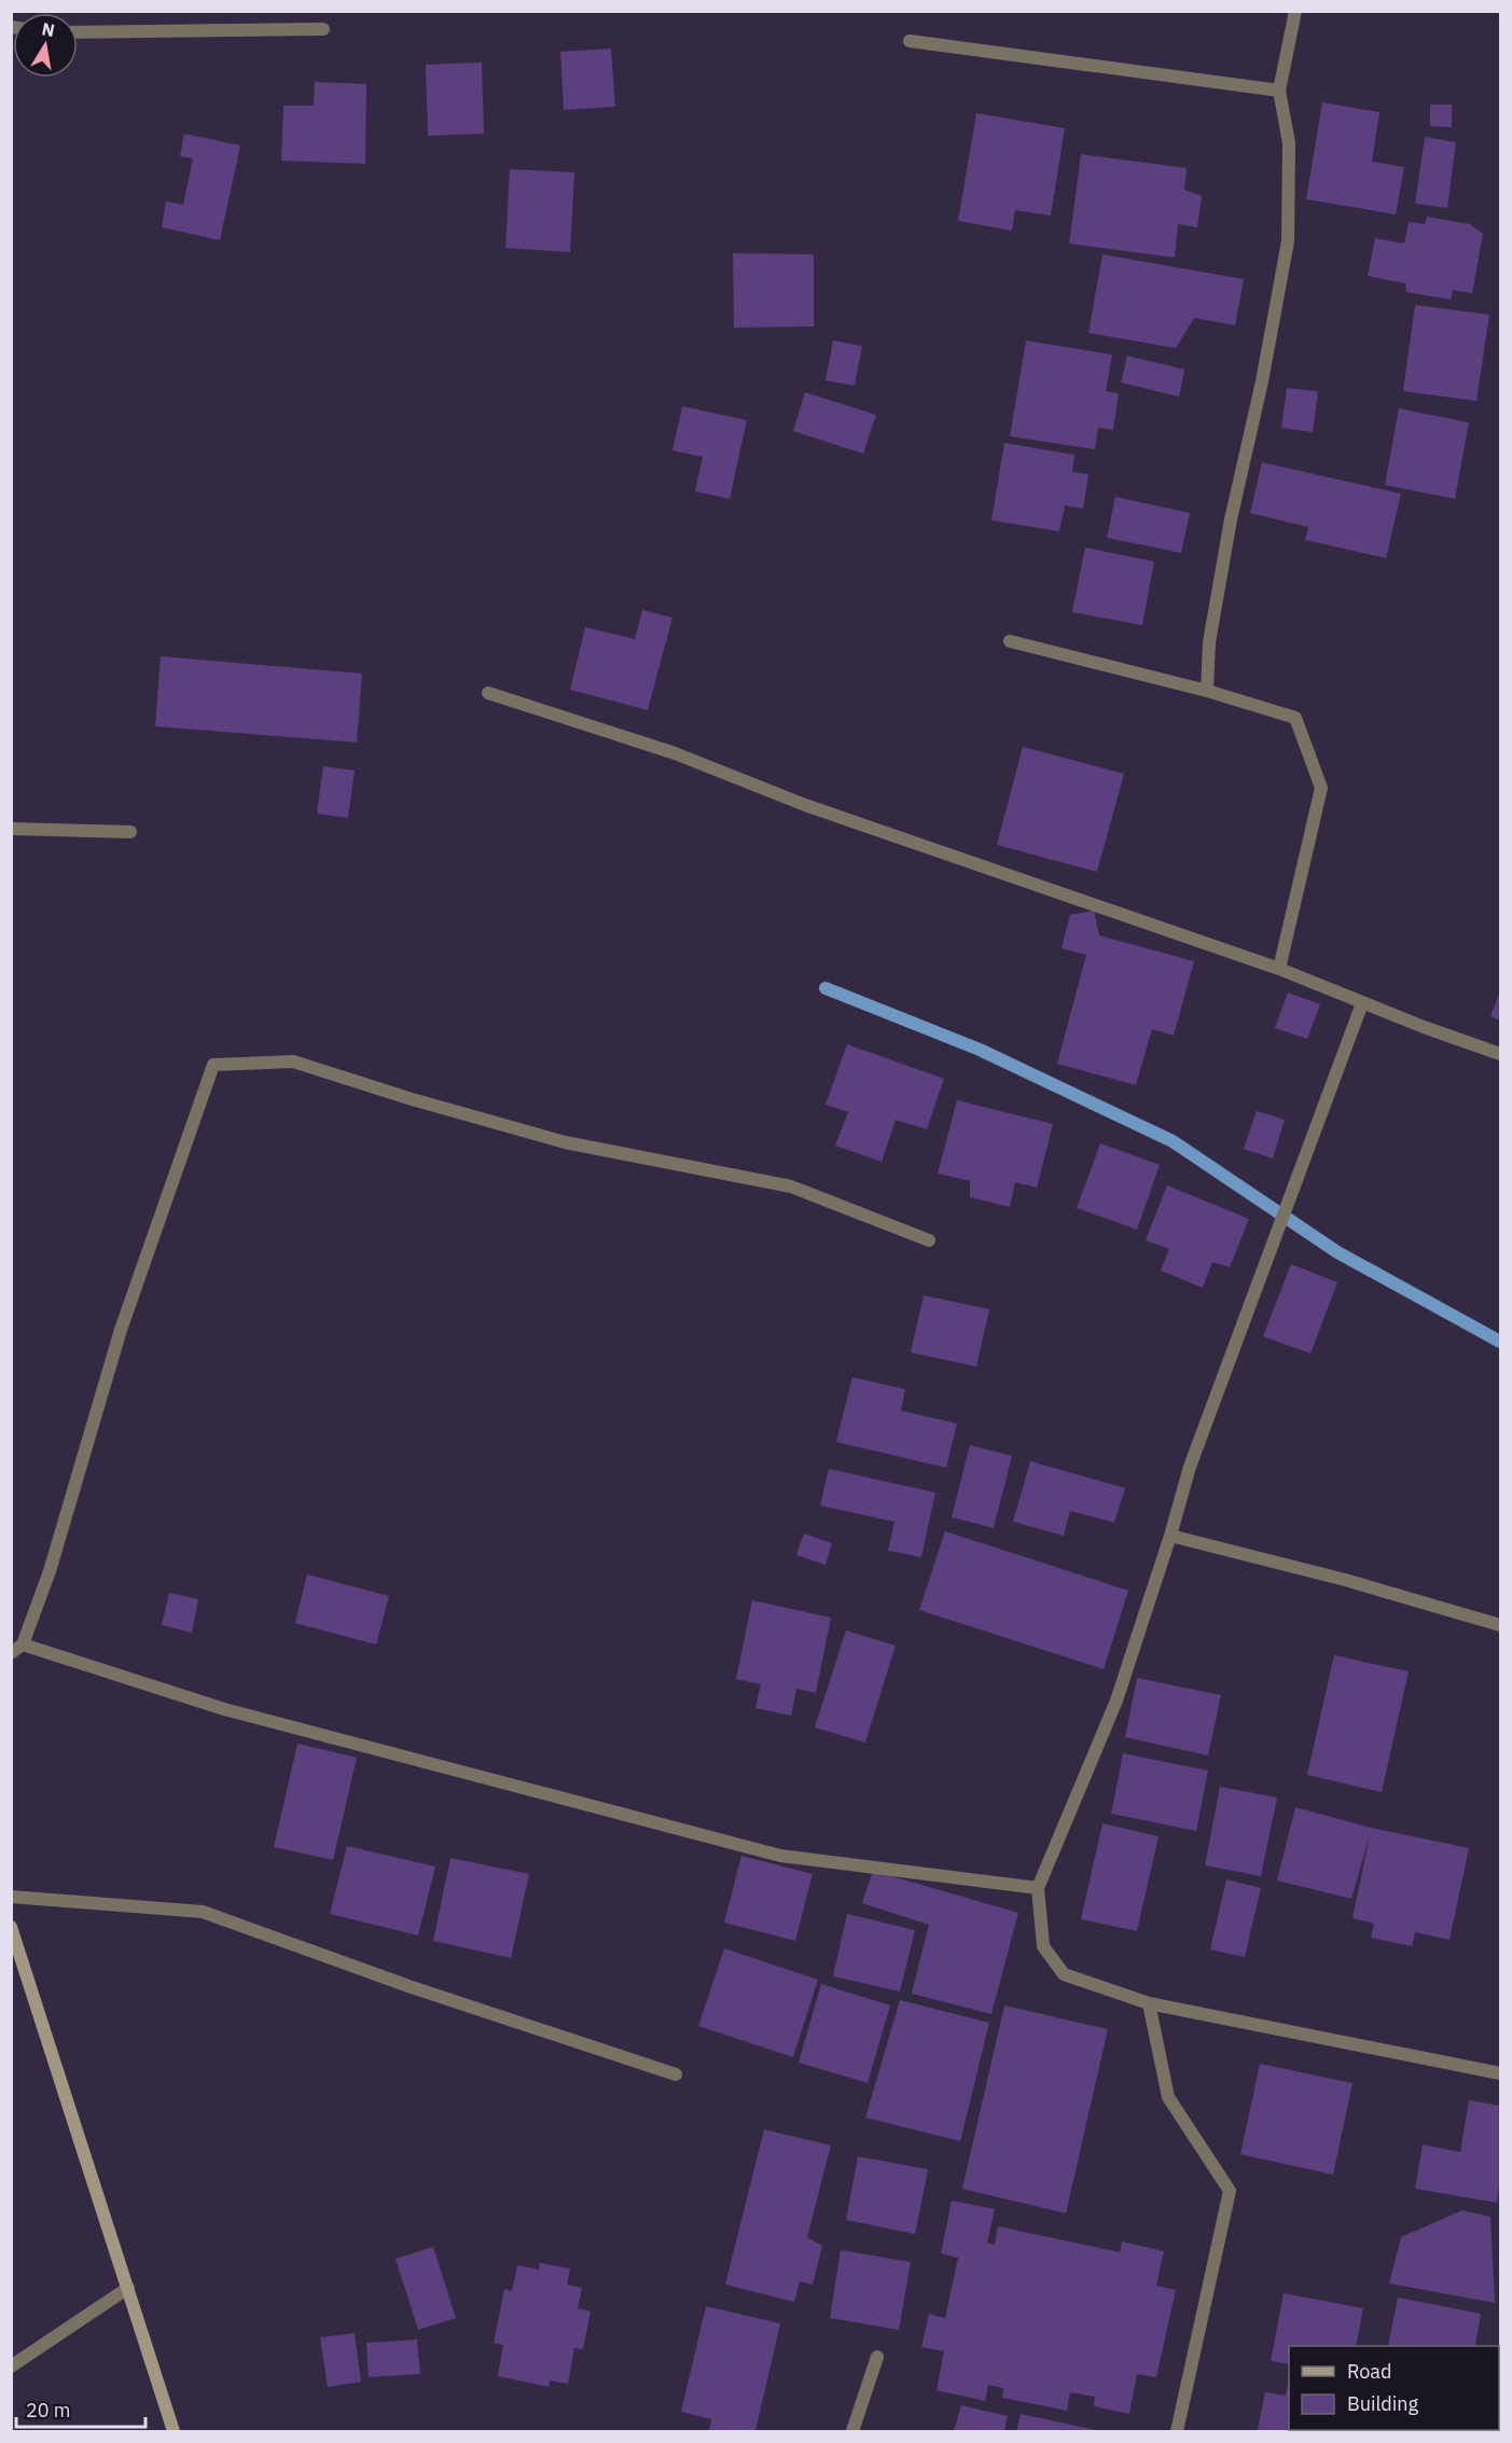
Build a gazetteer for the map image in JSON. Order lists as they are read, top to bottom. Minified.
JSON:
{"legend":["Road","Building"],"scale_bar":"20 m","north":"top"}
